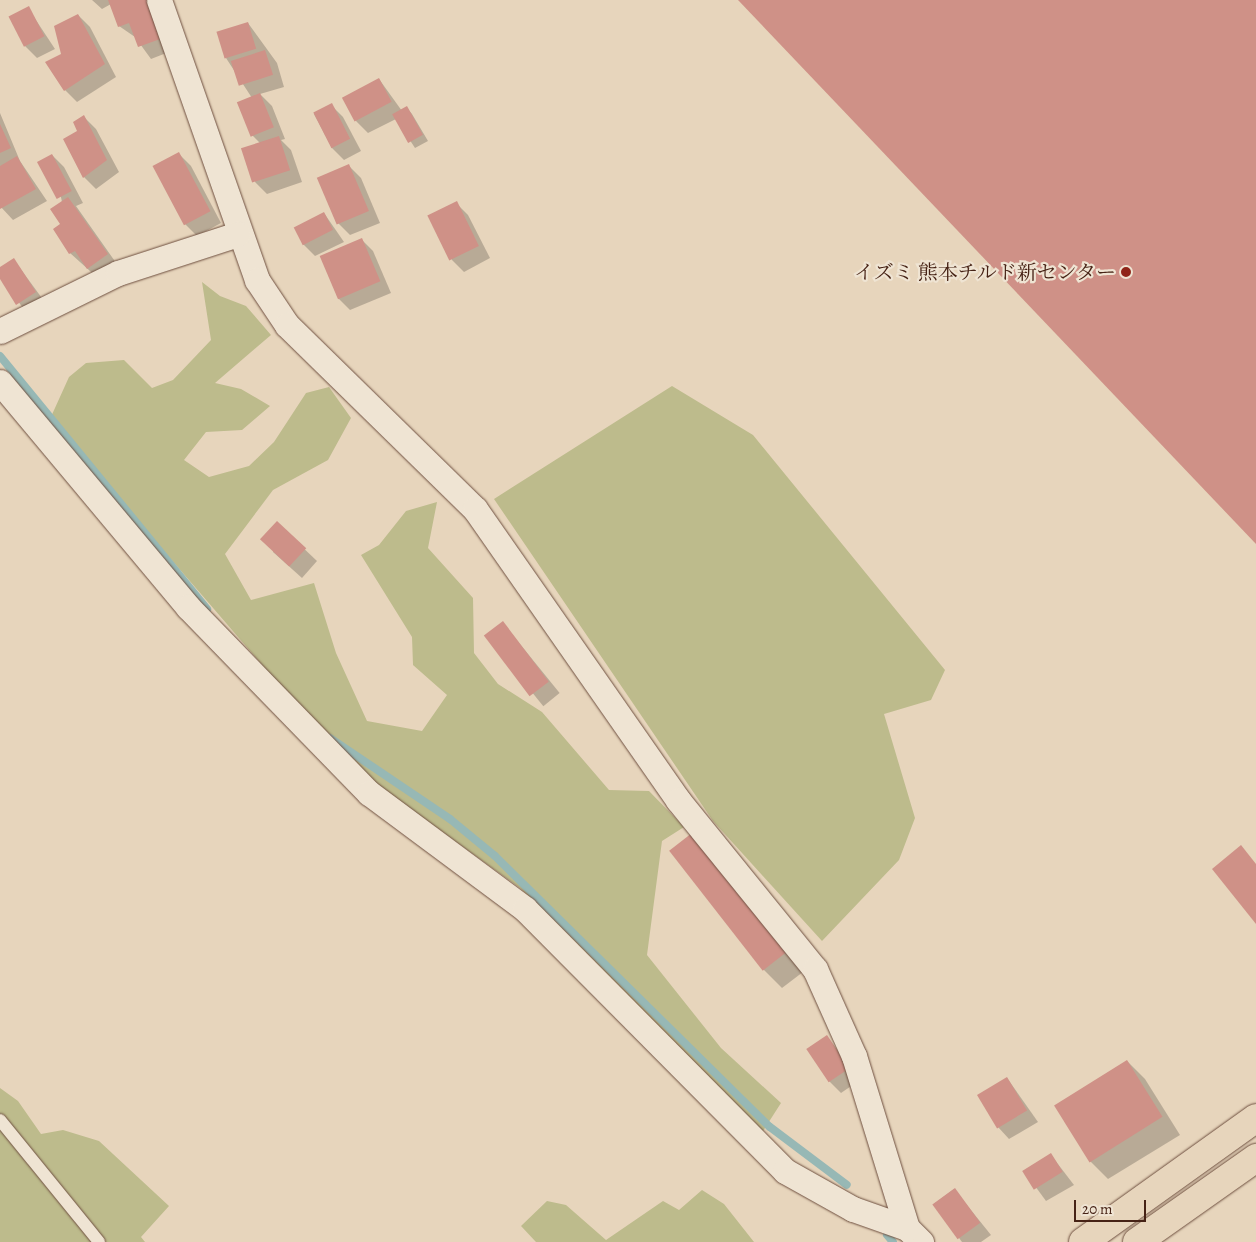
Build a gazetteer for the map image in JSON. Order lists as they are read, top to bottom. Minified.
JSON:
{"places":["イズミ 熊本チルド新センター"],"scale_bar":"20 m"}
